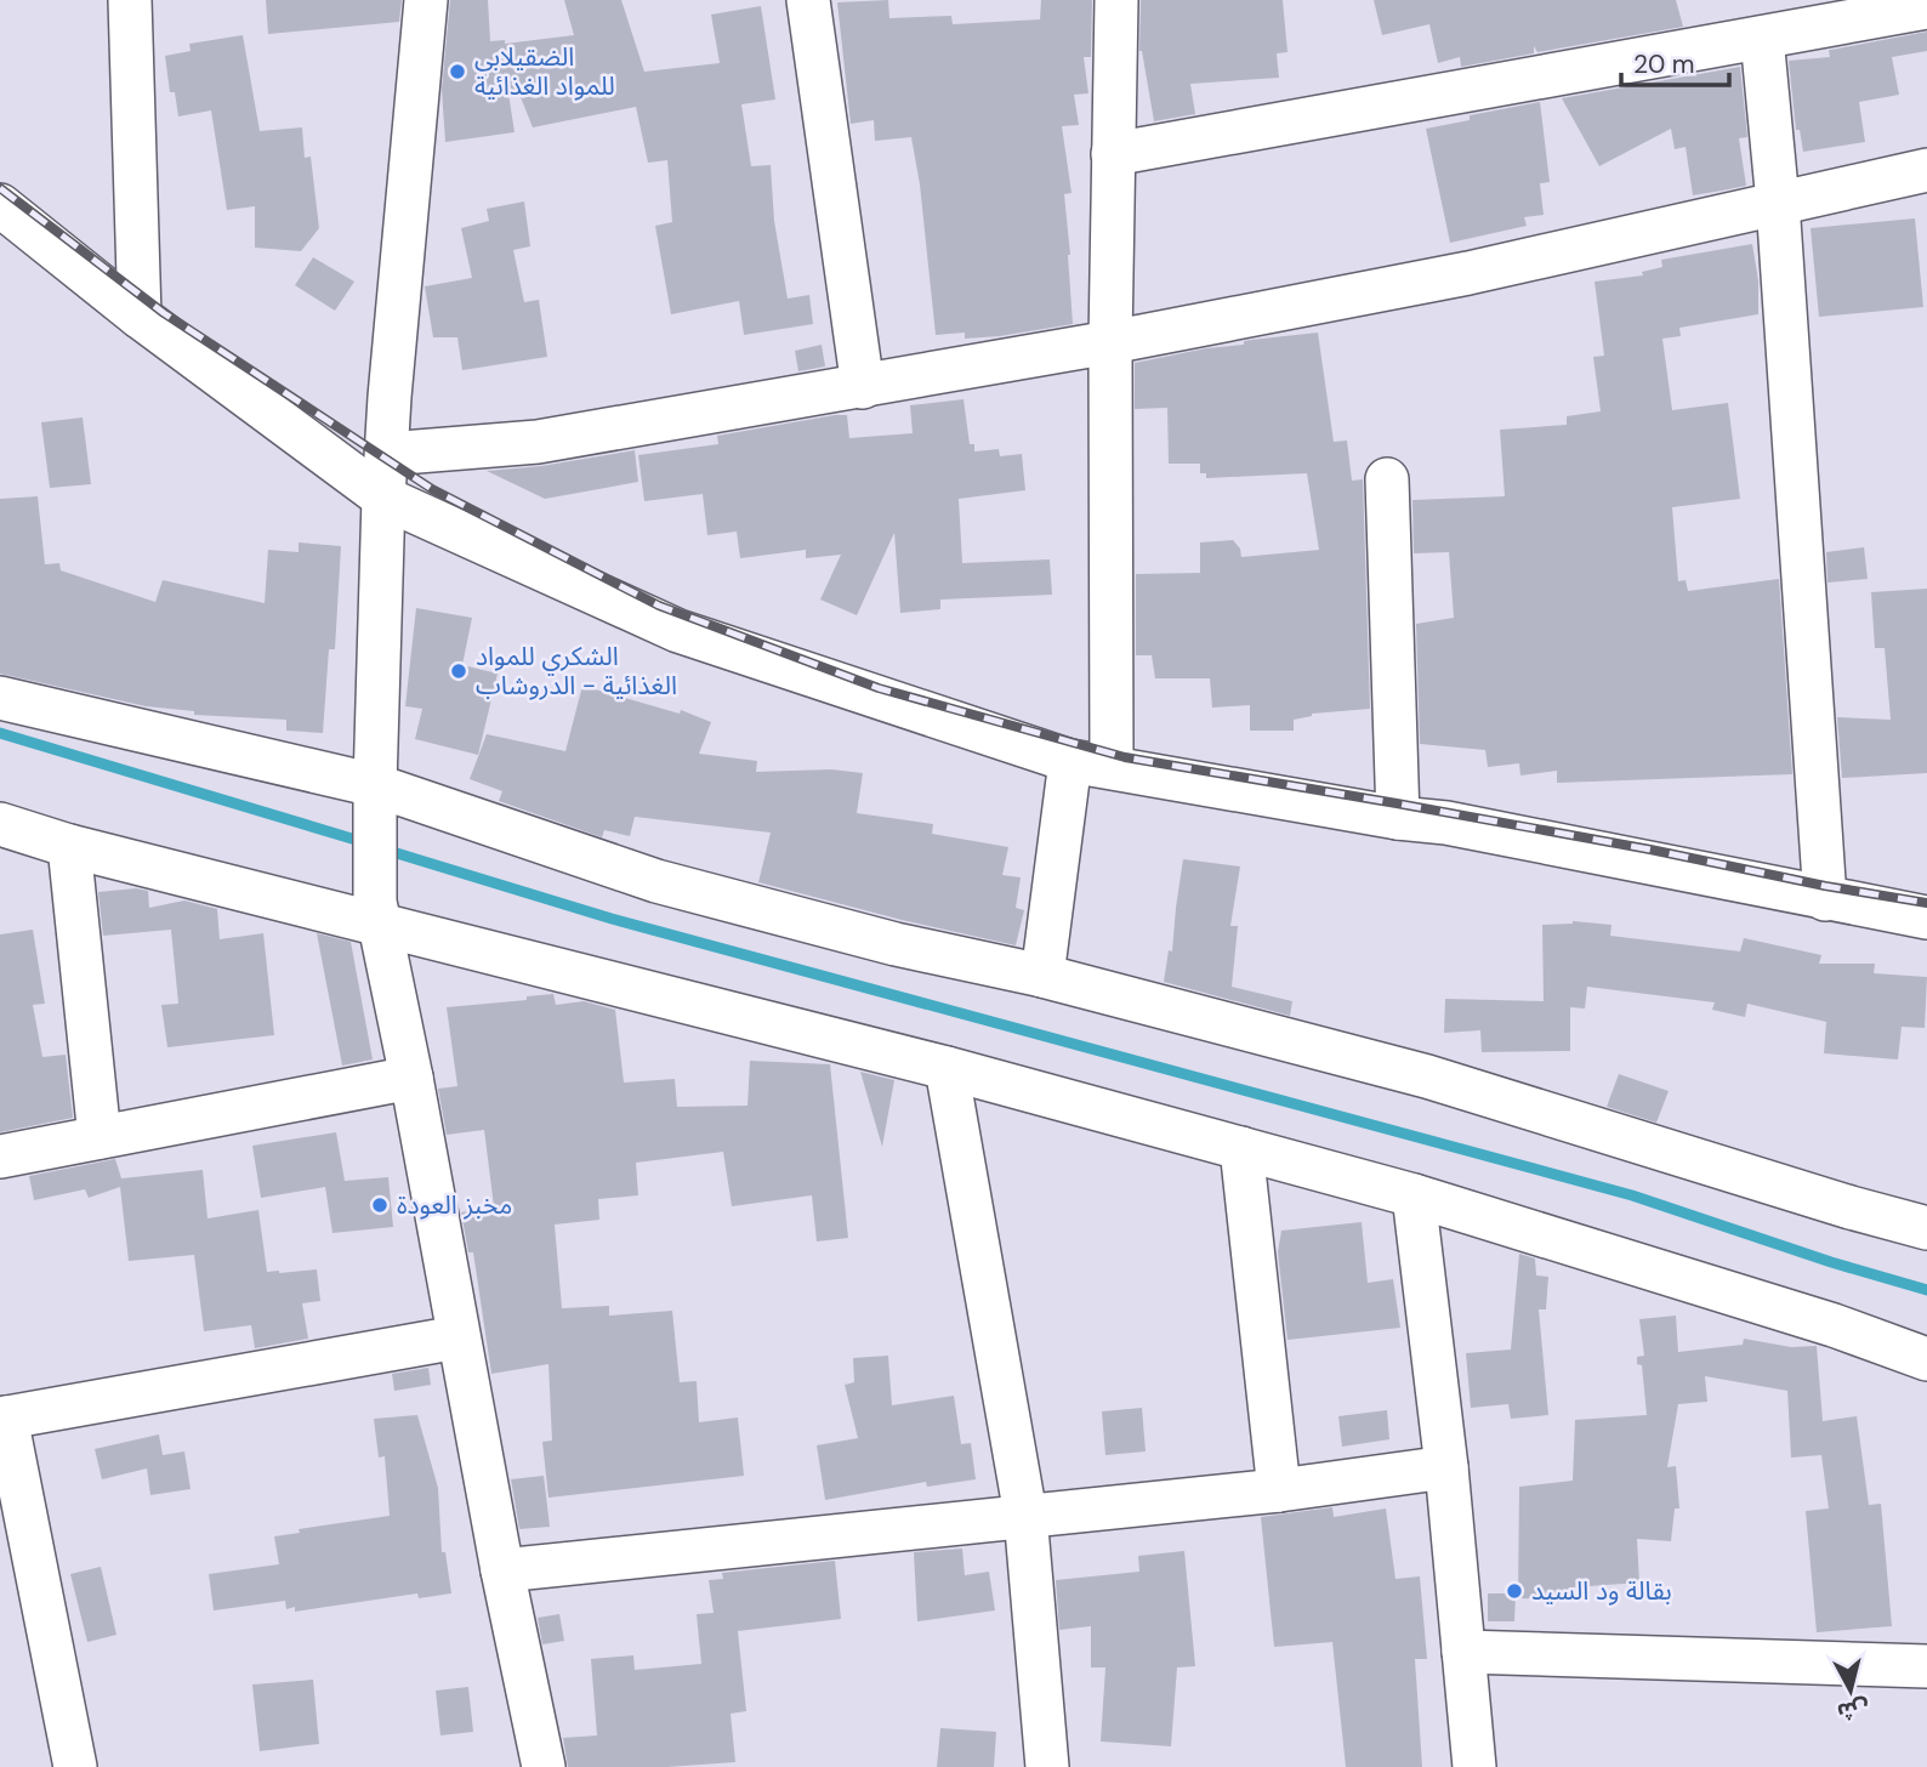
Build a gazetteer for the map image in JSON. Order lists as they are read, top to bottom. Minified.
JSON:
{"places":["الضقيلابي للمواد الغذائية","الشكري للمواد الغذائية - الدروشاب","مخبز العودة","بقالة ود السيد"],"scale_bar":"20 m","north":"bottom"}
